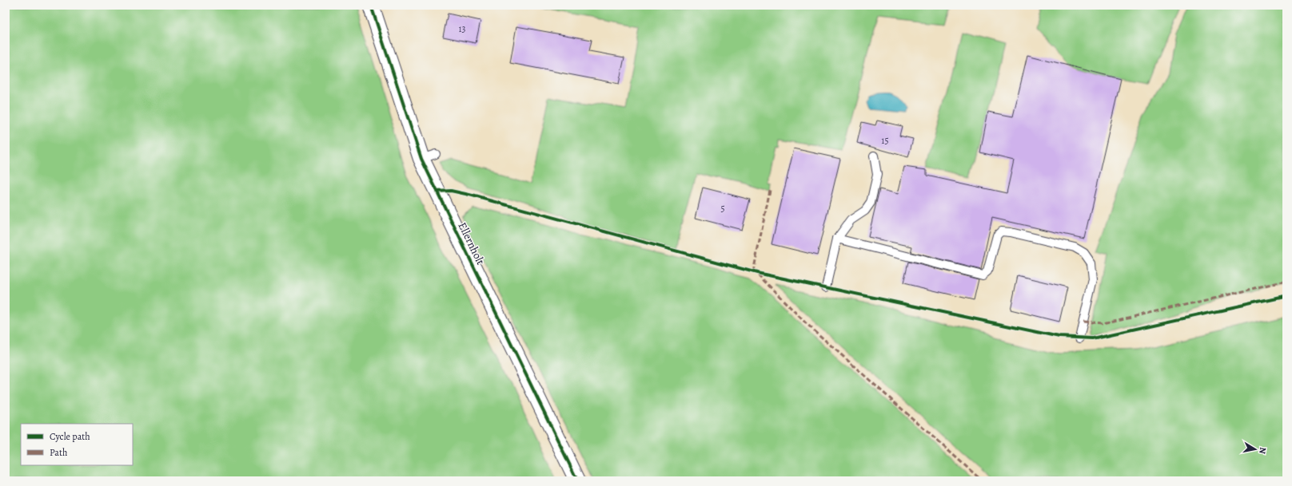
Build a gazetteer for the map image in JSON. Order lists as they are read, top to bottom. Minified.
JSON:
{"streets":{"street":["Ellernholt"]},"house_numbers":["13","15","5"],"legend":["Cycle path","Path"],"north":"right"}
